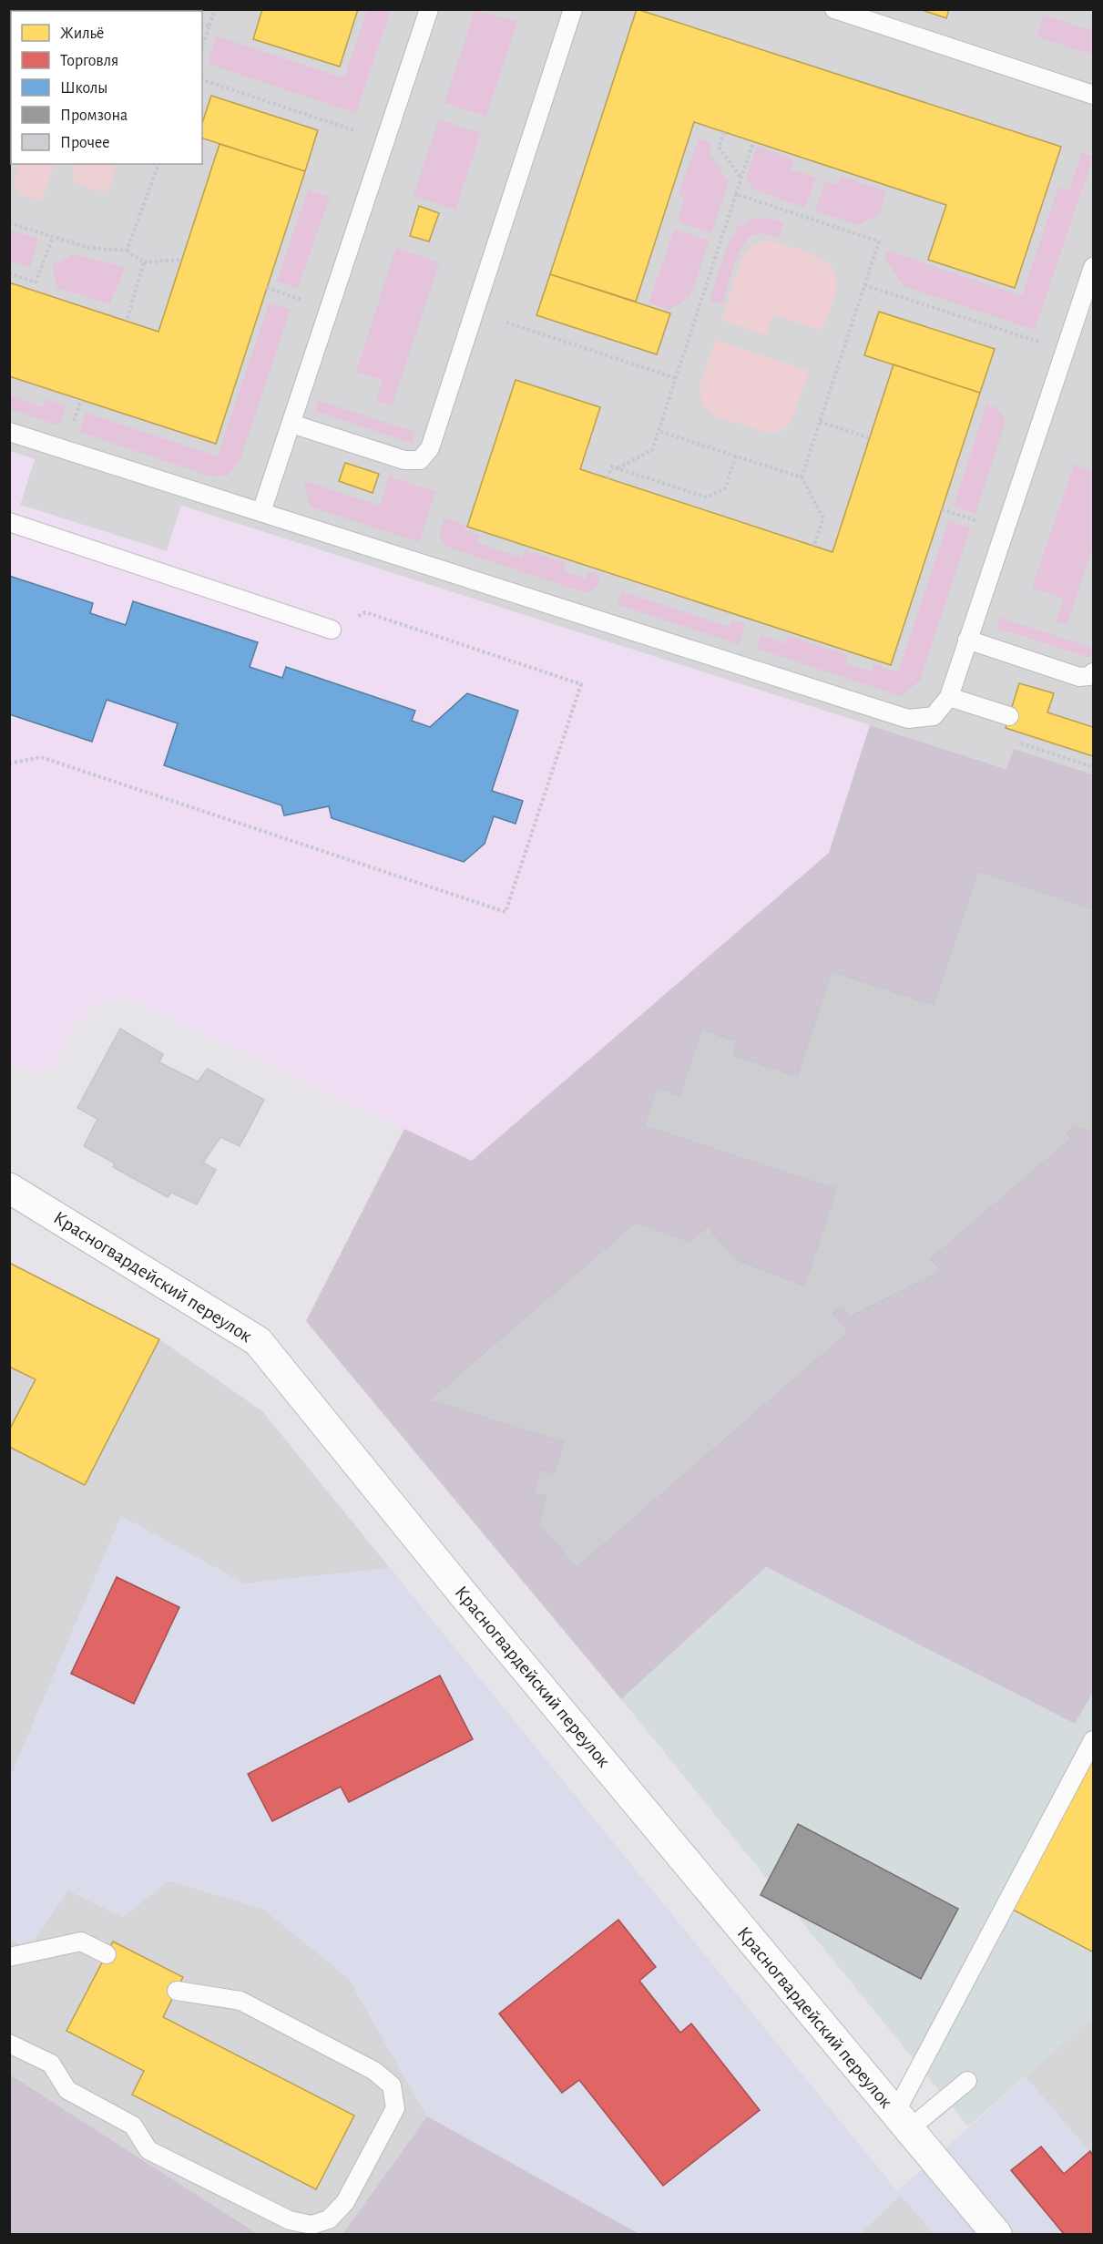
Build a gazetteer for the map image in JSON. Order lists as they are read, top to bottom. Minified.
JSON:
{"streets":{"street":["Красногвардейский переулок"]},"legend":["Жильё","Торговля","Школы","Промзона","Прочее"]}
